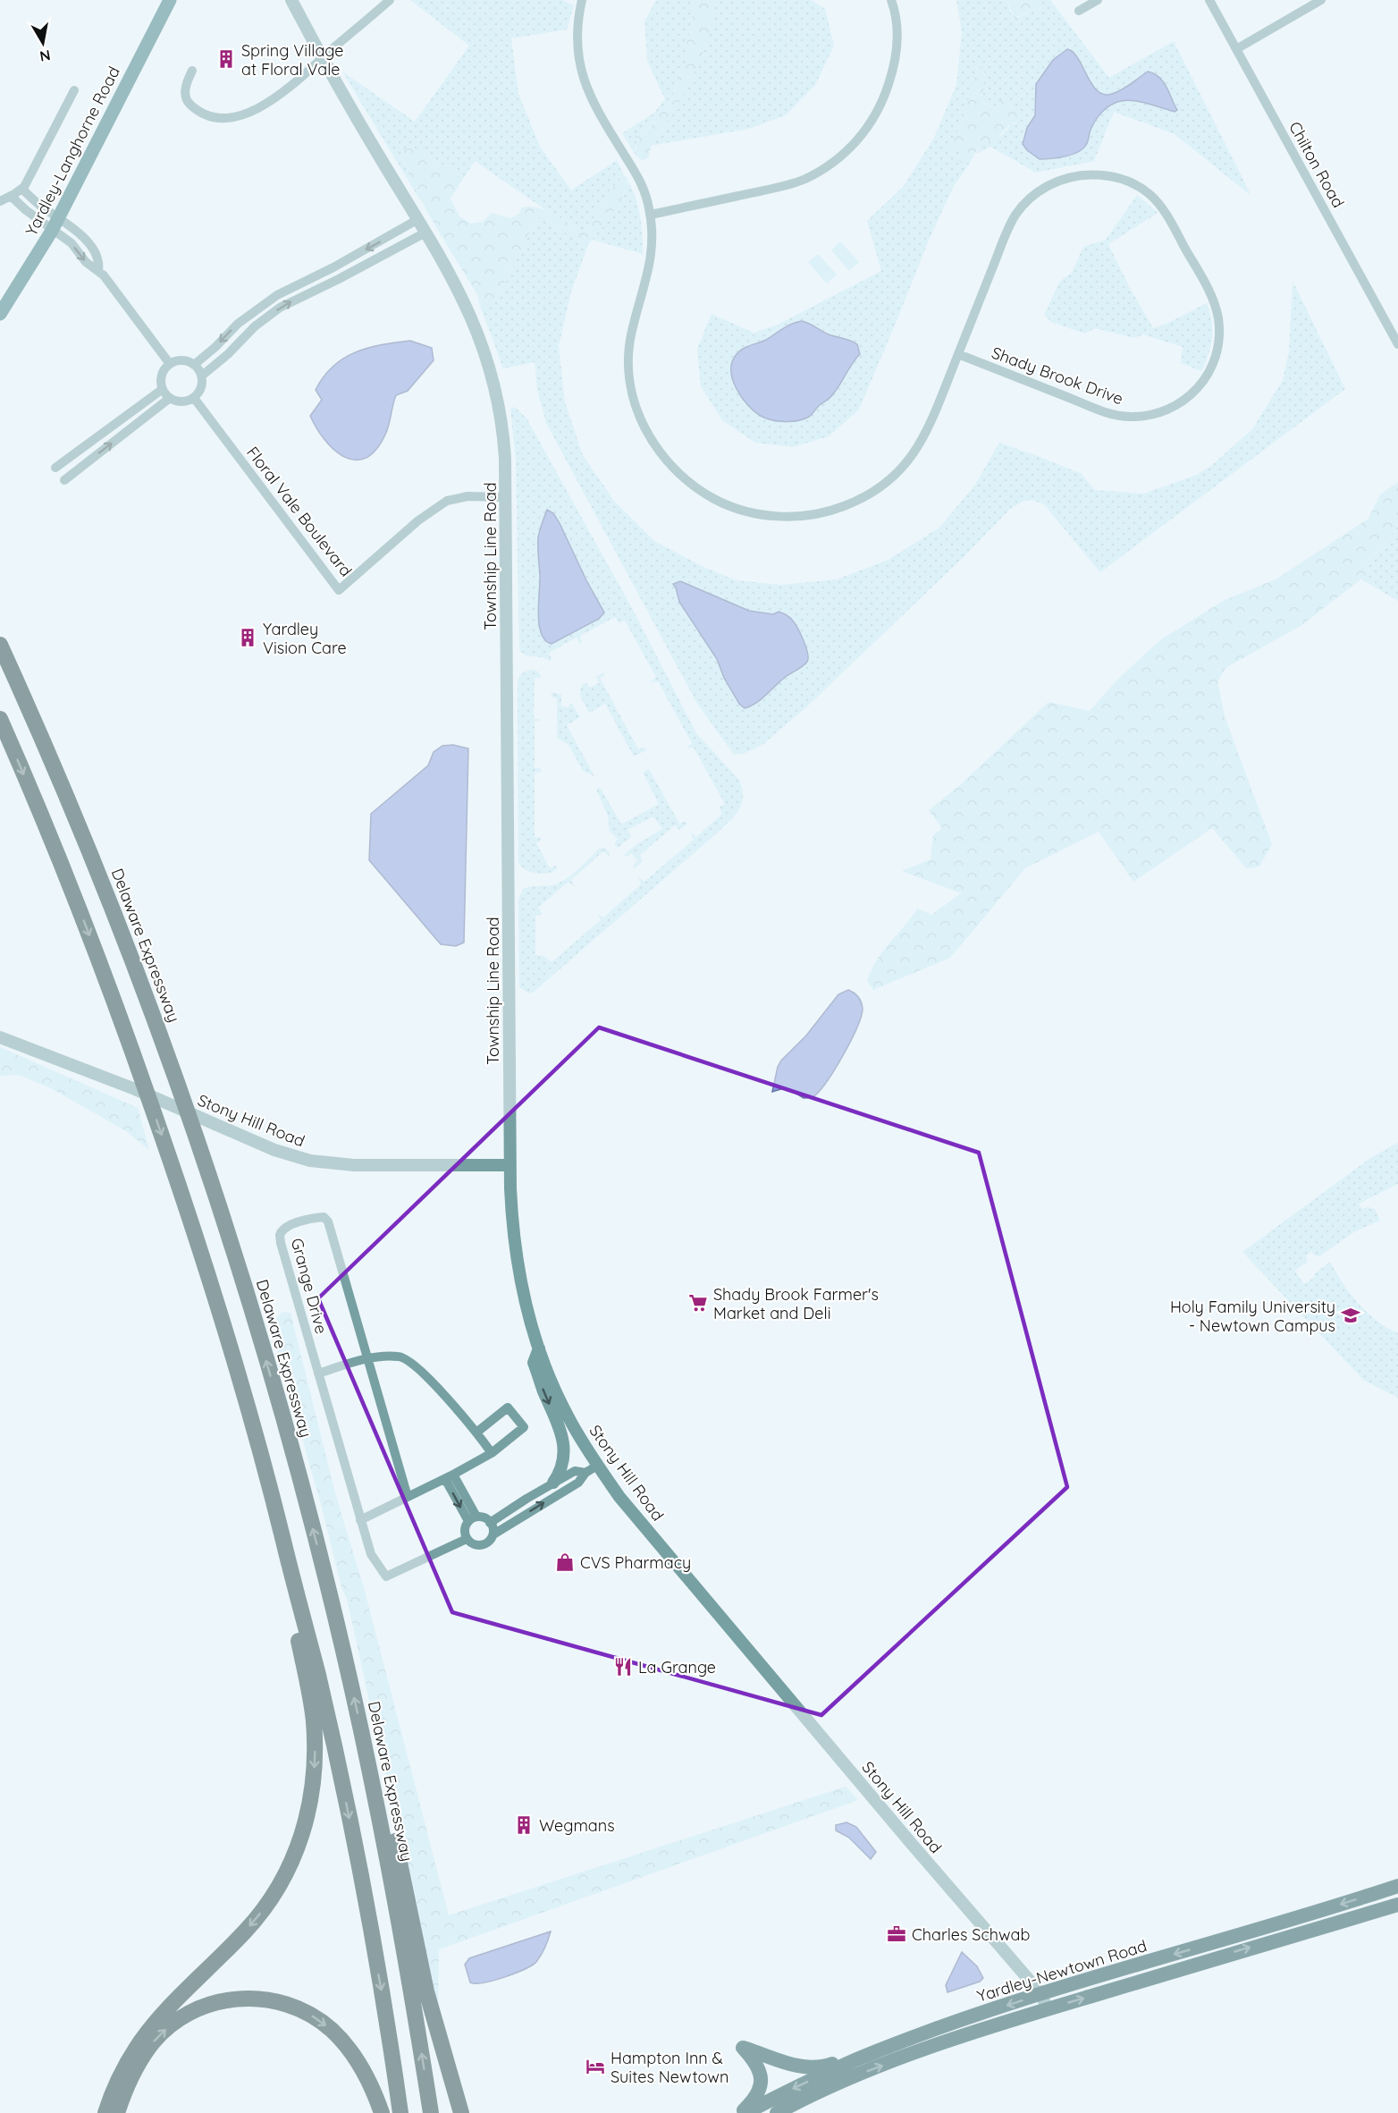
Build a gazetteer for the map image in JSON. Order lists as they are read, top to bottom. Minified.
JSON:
{"streets":{"highway":["Delaware Expressway","Yardley-Newtown Road"],"main road":["Yardley-Langhorne Road"],"street":["Chilton Road","Shady Brook Drive","Floral Vale Boulevard","Township Line Road","Stony Hill Road","Grange Drive"]},"crossings":[["Floral Vale Boulevard","Township Line Road"],["Township Line Road","Stony Hill Road"],["Stony Hill Road","Yardley-Newtown Road"]],"places":{"building":["Spring Village at Floral Vale","Yardley Vision Care","Wegmans"],"supermarket":["Shady Brook Farmer's Market and Deli"],"school or university":["Holy Family University - Newtown Campus"],"shop":["CVS Pharmacy"],"restaurant":["La Grange"],"office":["Charles Schwab"],"hotel":["Hampton Inn & Suites Newtown"]},"north":"bottom"}
